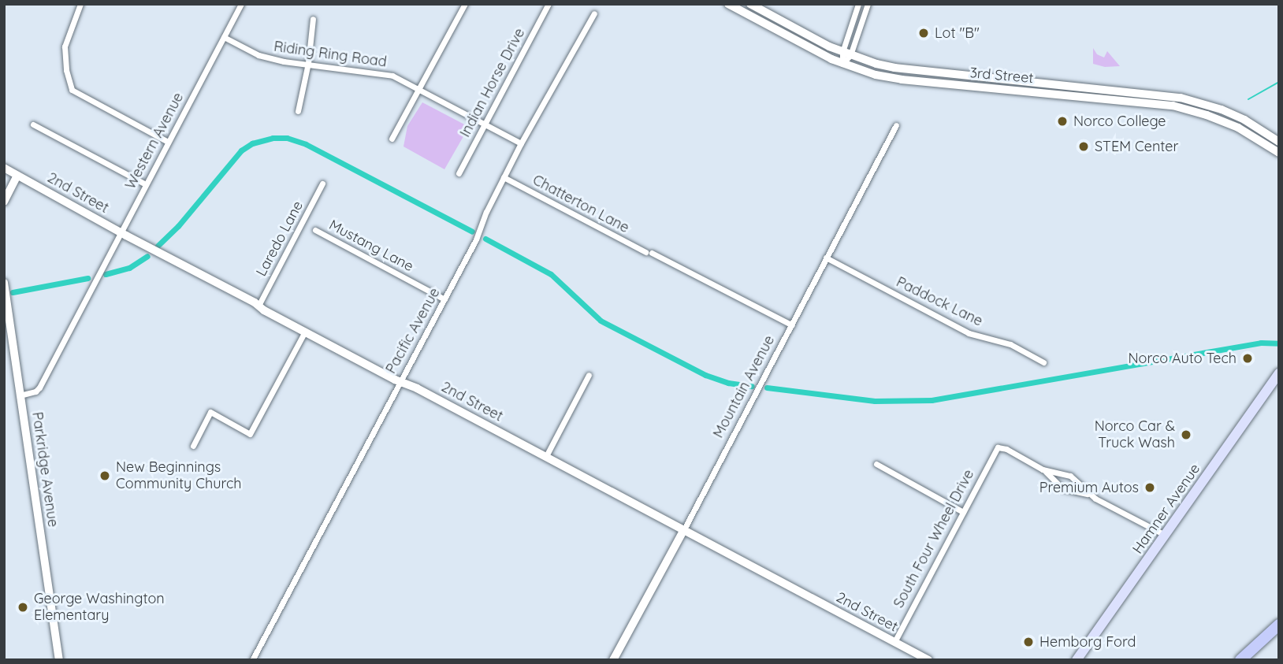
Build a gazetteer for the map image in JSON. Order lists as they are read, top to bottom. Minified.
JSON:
{"streets":{"main road":["Hamner Avenue"],"street":["Riding Ring Road","3rd Street","Indian Horse Drive","Western Avenue","2nd Street","Chatterton Lane","Laredo Lane","Mustang Lane","Paddock Lane","Pacific Avenue","Mountain Avenue","Parkridge Avenue","South Four Wheel Drive"]},"crossings":[["Riding Ring Road","Indian Horse Drive"],["Riding Ring Road","Western Avenue"],["Riding Ring Road","Pacific Avenue"],["Western Avenue","2nd Street"],["Western Avenue","Parkridge Avenue"],["2nd Street","Laredo Lane"],["2nd Street","Pacific Avenue"],["2nd Street","Mountain Avenue"],["2nd Street","South Four Wheel Drive"],["Chatterton Lane","Pacific Avenue"],["Chatterton Lane","Mountain Avenue"],["Mustang Lane","Pacific Avenue"],["Paddock Lane","Mountain Avenue"]],"places":["Lot \"B\"","Norco College","STEM Center","Norco Auto Tech","Norco Car & Truck Wash","New Beginnings Community Church","Premium Autos","George Washington Elementary","Hemborg Ford"]}
